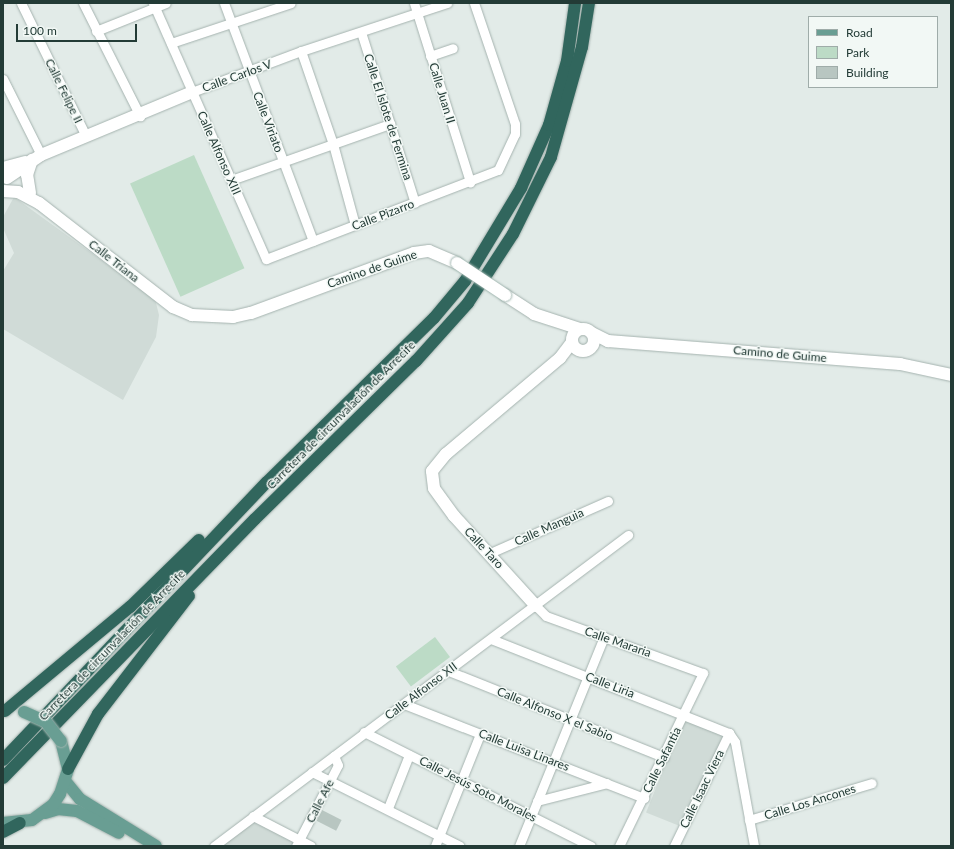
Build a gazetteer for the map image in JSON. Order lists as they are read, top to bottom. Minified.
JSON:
{"streets":{"highway":["Carretera de circunvalación de Arrecife"],"main road":["Calle Carlos V","Calle Triana","Camino de Guime","Calle Taro"],"street":["Calle Felipe II","Calle Juan II","Calle El Islote de Fermina","Calle Viriato","Calle Alfonso XIII","Calle Pizarro","Calle Manguia","Calle Mararia","Calle Liria","Calle Alfonso XII","Calle Alfonso X el Sabio","Calle Luisa Linares","Calle Safantia","Calle Jesús Soto Morales","Calle Isaac Viera","Calle Afe","Calle Los Ancones"]},"crossings":[["Calle Carlos V","Calle Felipe II"],["Calle Carlos V","Calle Juan II"],["Calle Carlos V","Calle El Islote de Fermina"],["Calle Carlos V","Calle Viriato"],["Calle Carlos V","Calle Alfonso XIII"],["Calle Juan II","Calle Pizarro"],["Calle El Islote de Fermina","Calle Pizarro"],["Calle Viriato","Calle Pizarro"],["Calle Alfonso XIII","Calle Pizarro"],["Calle Triana","Camino de Guime"],["Camino de Guime","Calle Taro"],["Calle Manguia","Calle Taro"],["Calle Taro","Calle Mararia"],["Calle Taro","Calle Alfonso XII"],["Calle Mararia","Calle Alfonso XII"],["Calle Mararia","Calle Safantia"],["Calle Liria","Calle Alfonso XII"],["Calle Liria","Calle Safantia"],["Calle Liria","Calle Isaac Viera"],["Calle Alfonso XII","Calle Alfonso X el Sabio"],["Calle Alfonso XII","Calle Luisa Linares"],["Calle Alfonso XII","Calle Jesús Soto Morales"],["Calle Alfonso XII","Calle Afe"],["Calle Alfonso X el Sabio","Calle Safantia"],["Calle Luisa Linares","Calle Safantia"]],"legend":["Road","Park","Building"],"scale_bar":"100 m"}
